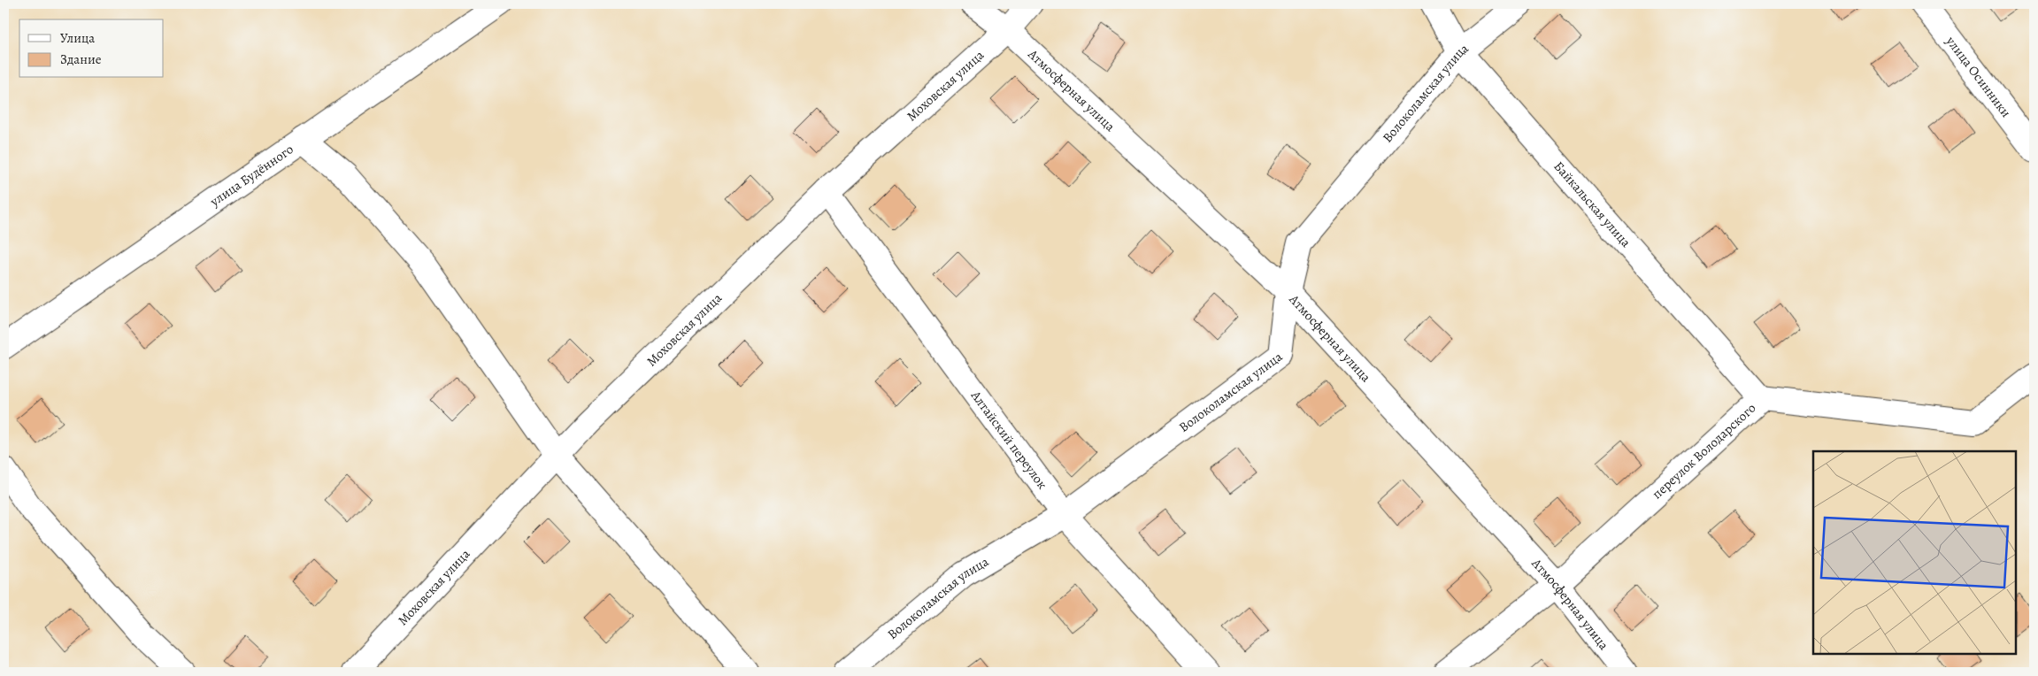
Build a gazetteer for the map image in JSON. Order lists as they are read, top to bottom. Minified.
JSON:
{"streets":{"street":["улица Осинники","Моховская улица","Атмосферная улица","Волоколамская улица","улица Будённого","Байкальская улица","Алтайский переулок","переулок Володарского"]},"crossings":[["Моховская улица","Атмосферная улица"],["Моховская улица","Алтайский переулок"],["Атмосферная улица","Волоколамская улица"],["Атмосферная улица","переулок Володарского"],["Волоколамская улица","Байкальская улица"],["Волоколамская улица","Алтайский переулок"],["Байкальская улица","переулок Володарского"]],"legend":["Улица","Здание"]}
